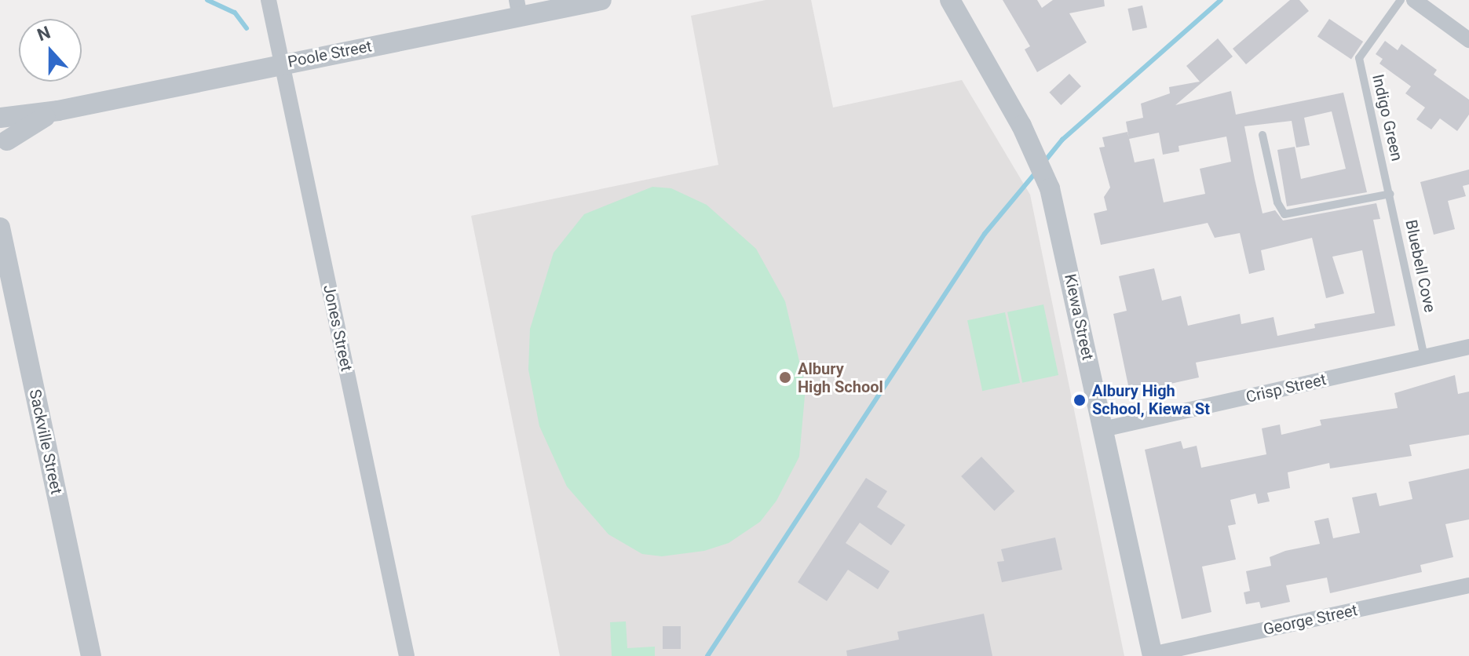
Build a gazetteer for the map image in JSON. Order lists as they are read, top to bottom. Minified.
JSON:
{"streets":{"street":["Poole Street","Kiewa Street","Jones Street","Crisp Street","Sackville Street","George Street"],"lane":["Indigo Green","Bluebell Cove"]},"crossings":[["Poole Street","Jones Street"],["Indigo Green","Bluebell Cove"],["Bluebell Cove","Crisp Street"],["Kiewa Street","Crisp Street"],["Kiewa Street","George Street"]],"places":["Albury High School","Albury High School, Kiewa St"],"north":"top"}
